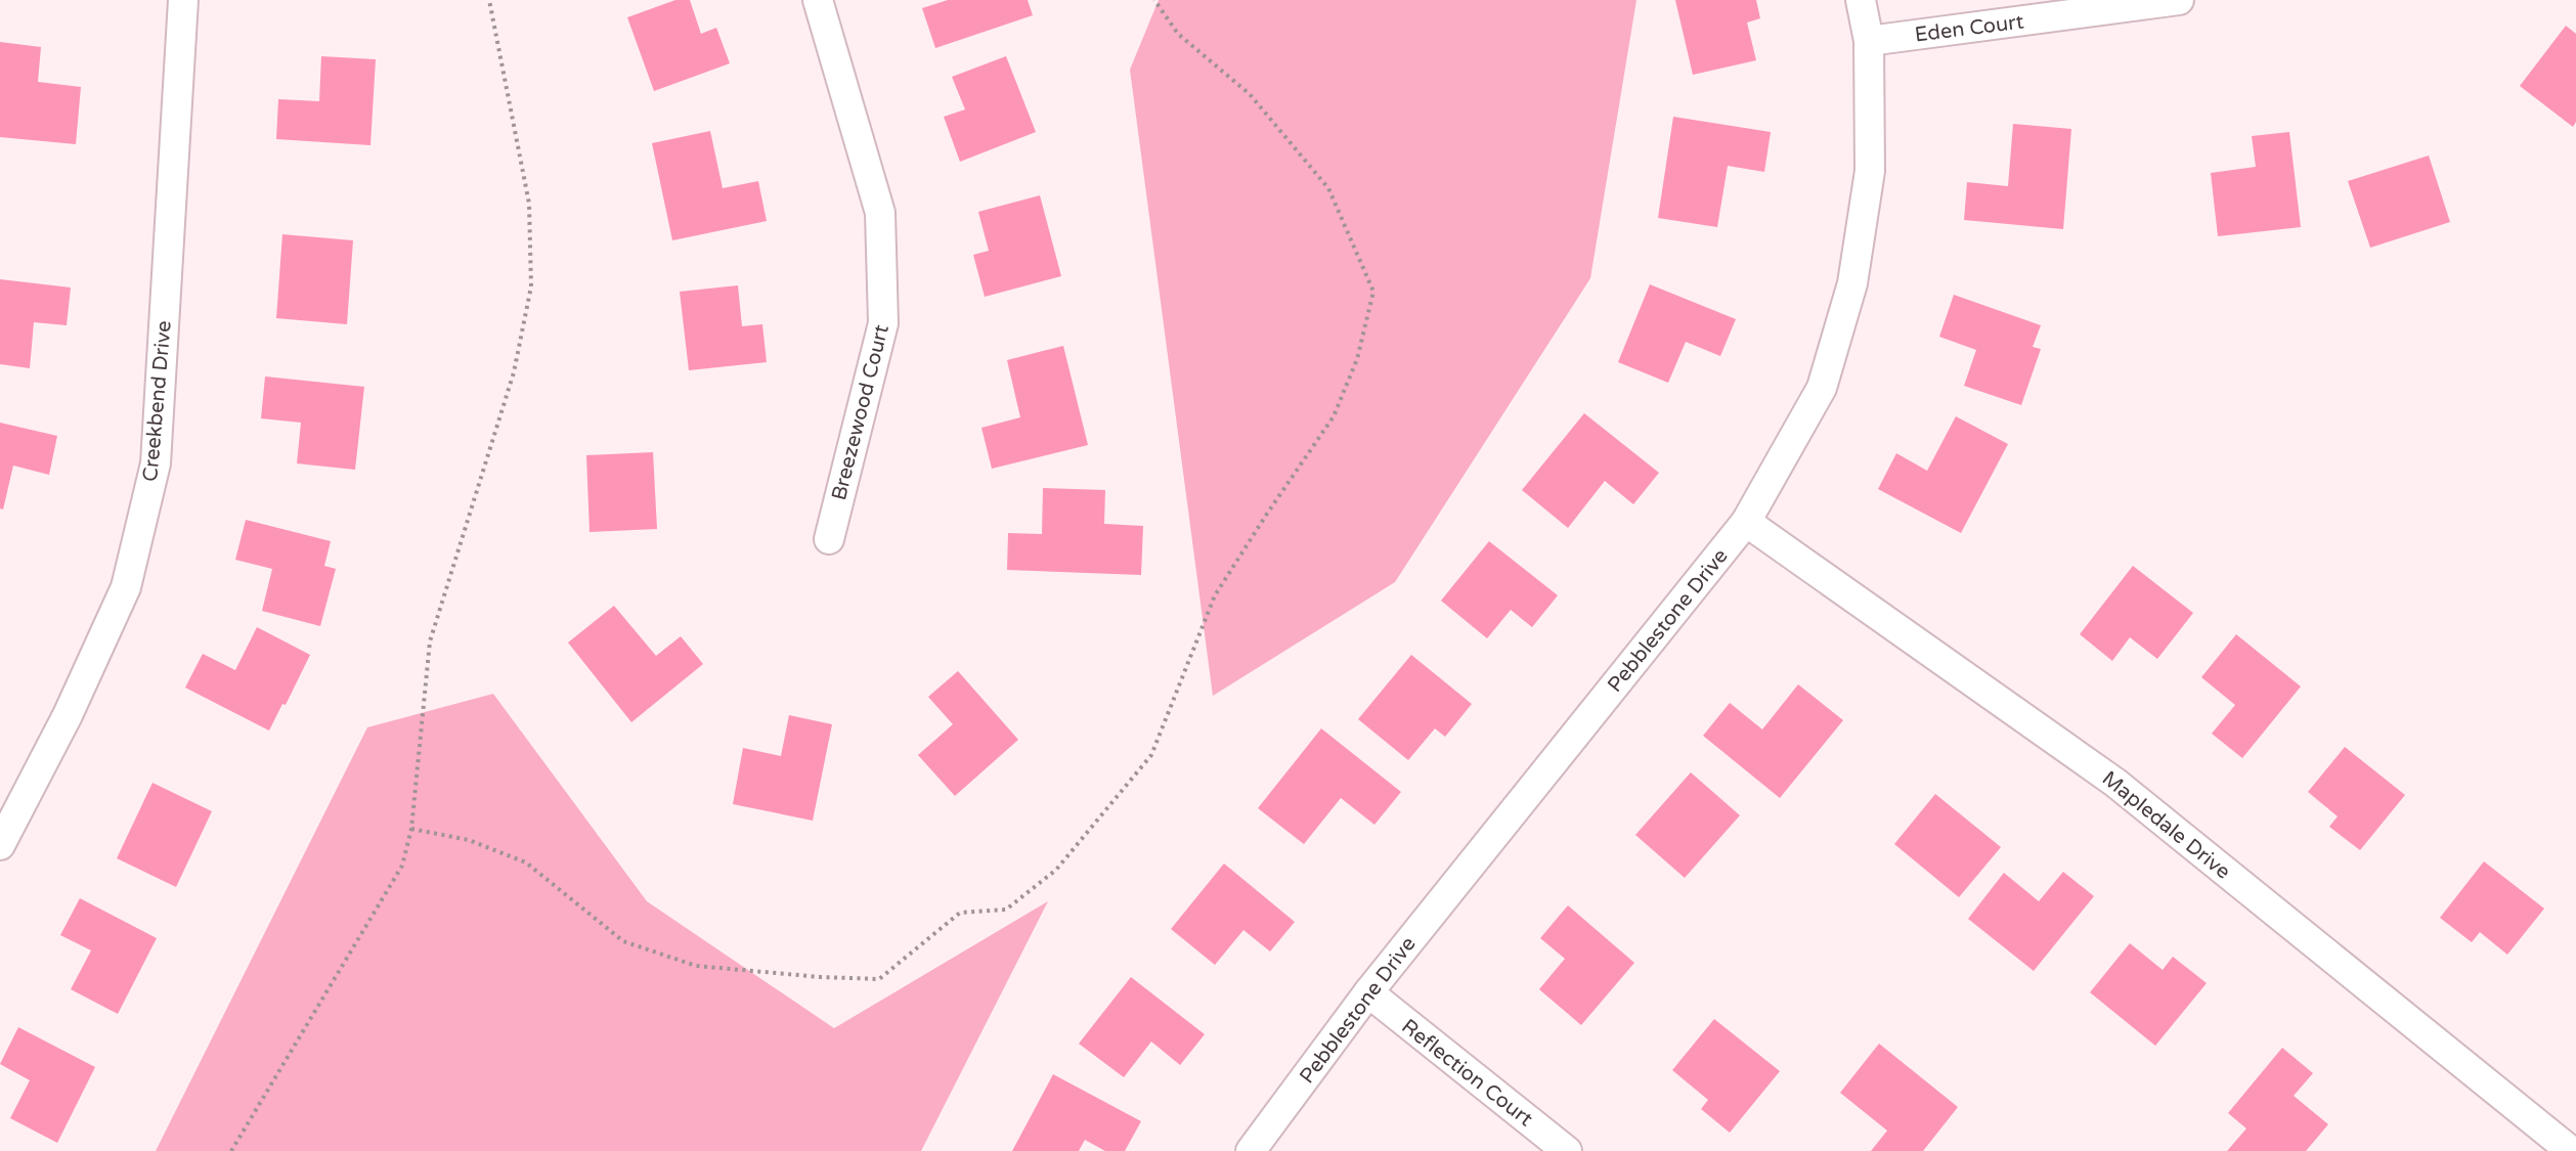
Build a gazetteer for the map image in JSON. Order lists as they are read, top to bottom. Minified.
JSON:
{"streets":{"street":["Eden Court","Creekbend Drive","Breezewood Court","Pebblestone Drive","Mapledale Drive","Reflection Court"]},"crossings":[["Eden Court","Pebblestone Drive"],["Pebblestone Drive","Mapledale Drive"],["Pebblestone Drive","Reflection Court"]]}
